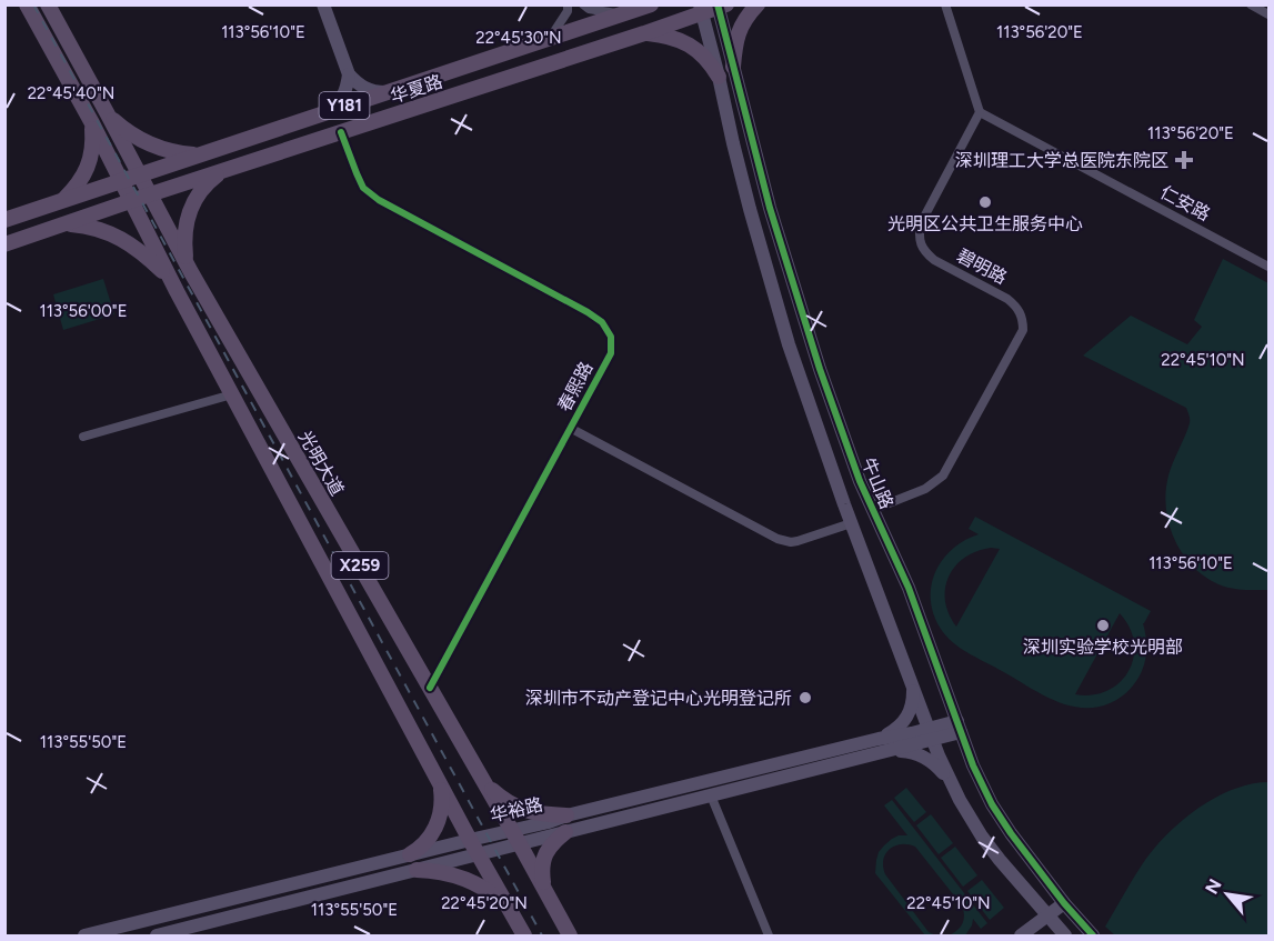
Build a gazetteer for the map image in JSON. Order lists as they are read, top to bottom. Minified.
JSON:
{"streets":{"main road":["华夏路","Y181","光明大道","X259"],"street":["仁安路","碧明路","春熙路","牛山路","华裕路"]},"crossings":[["华夏路","春熙路"],["华夏路","光明大道"],["华夏路","牛山路"],["华夏路","X259"],["仁安路","碧明路"],["碧明路","牛山路"],["春熙路","光明大道"],["光明大道","华裕路"],["牛山路","华裕路"],["X259","华裕路"]],"places":{"health":["深圳理工大学总医院东院区"],"other":["光明区公共卫生服务中心","深圳实验学校光明部","深圳市不动产登记中心光明登记所"]},"north":"top left","coordinates":["113°56'10\"E","113°56'20\"E","22°45'30\"N","22°45'40\"N","113°56'00\"E","22°45'10\"N","113°55'50\"E","22°45'20\"N"]}
